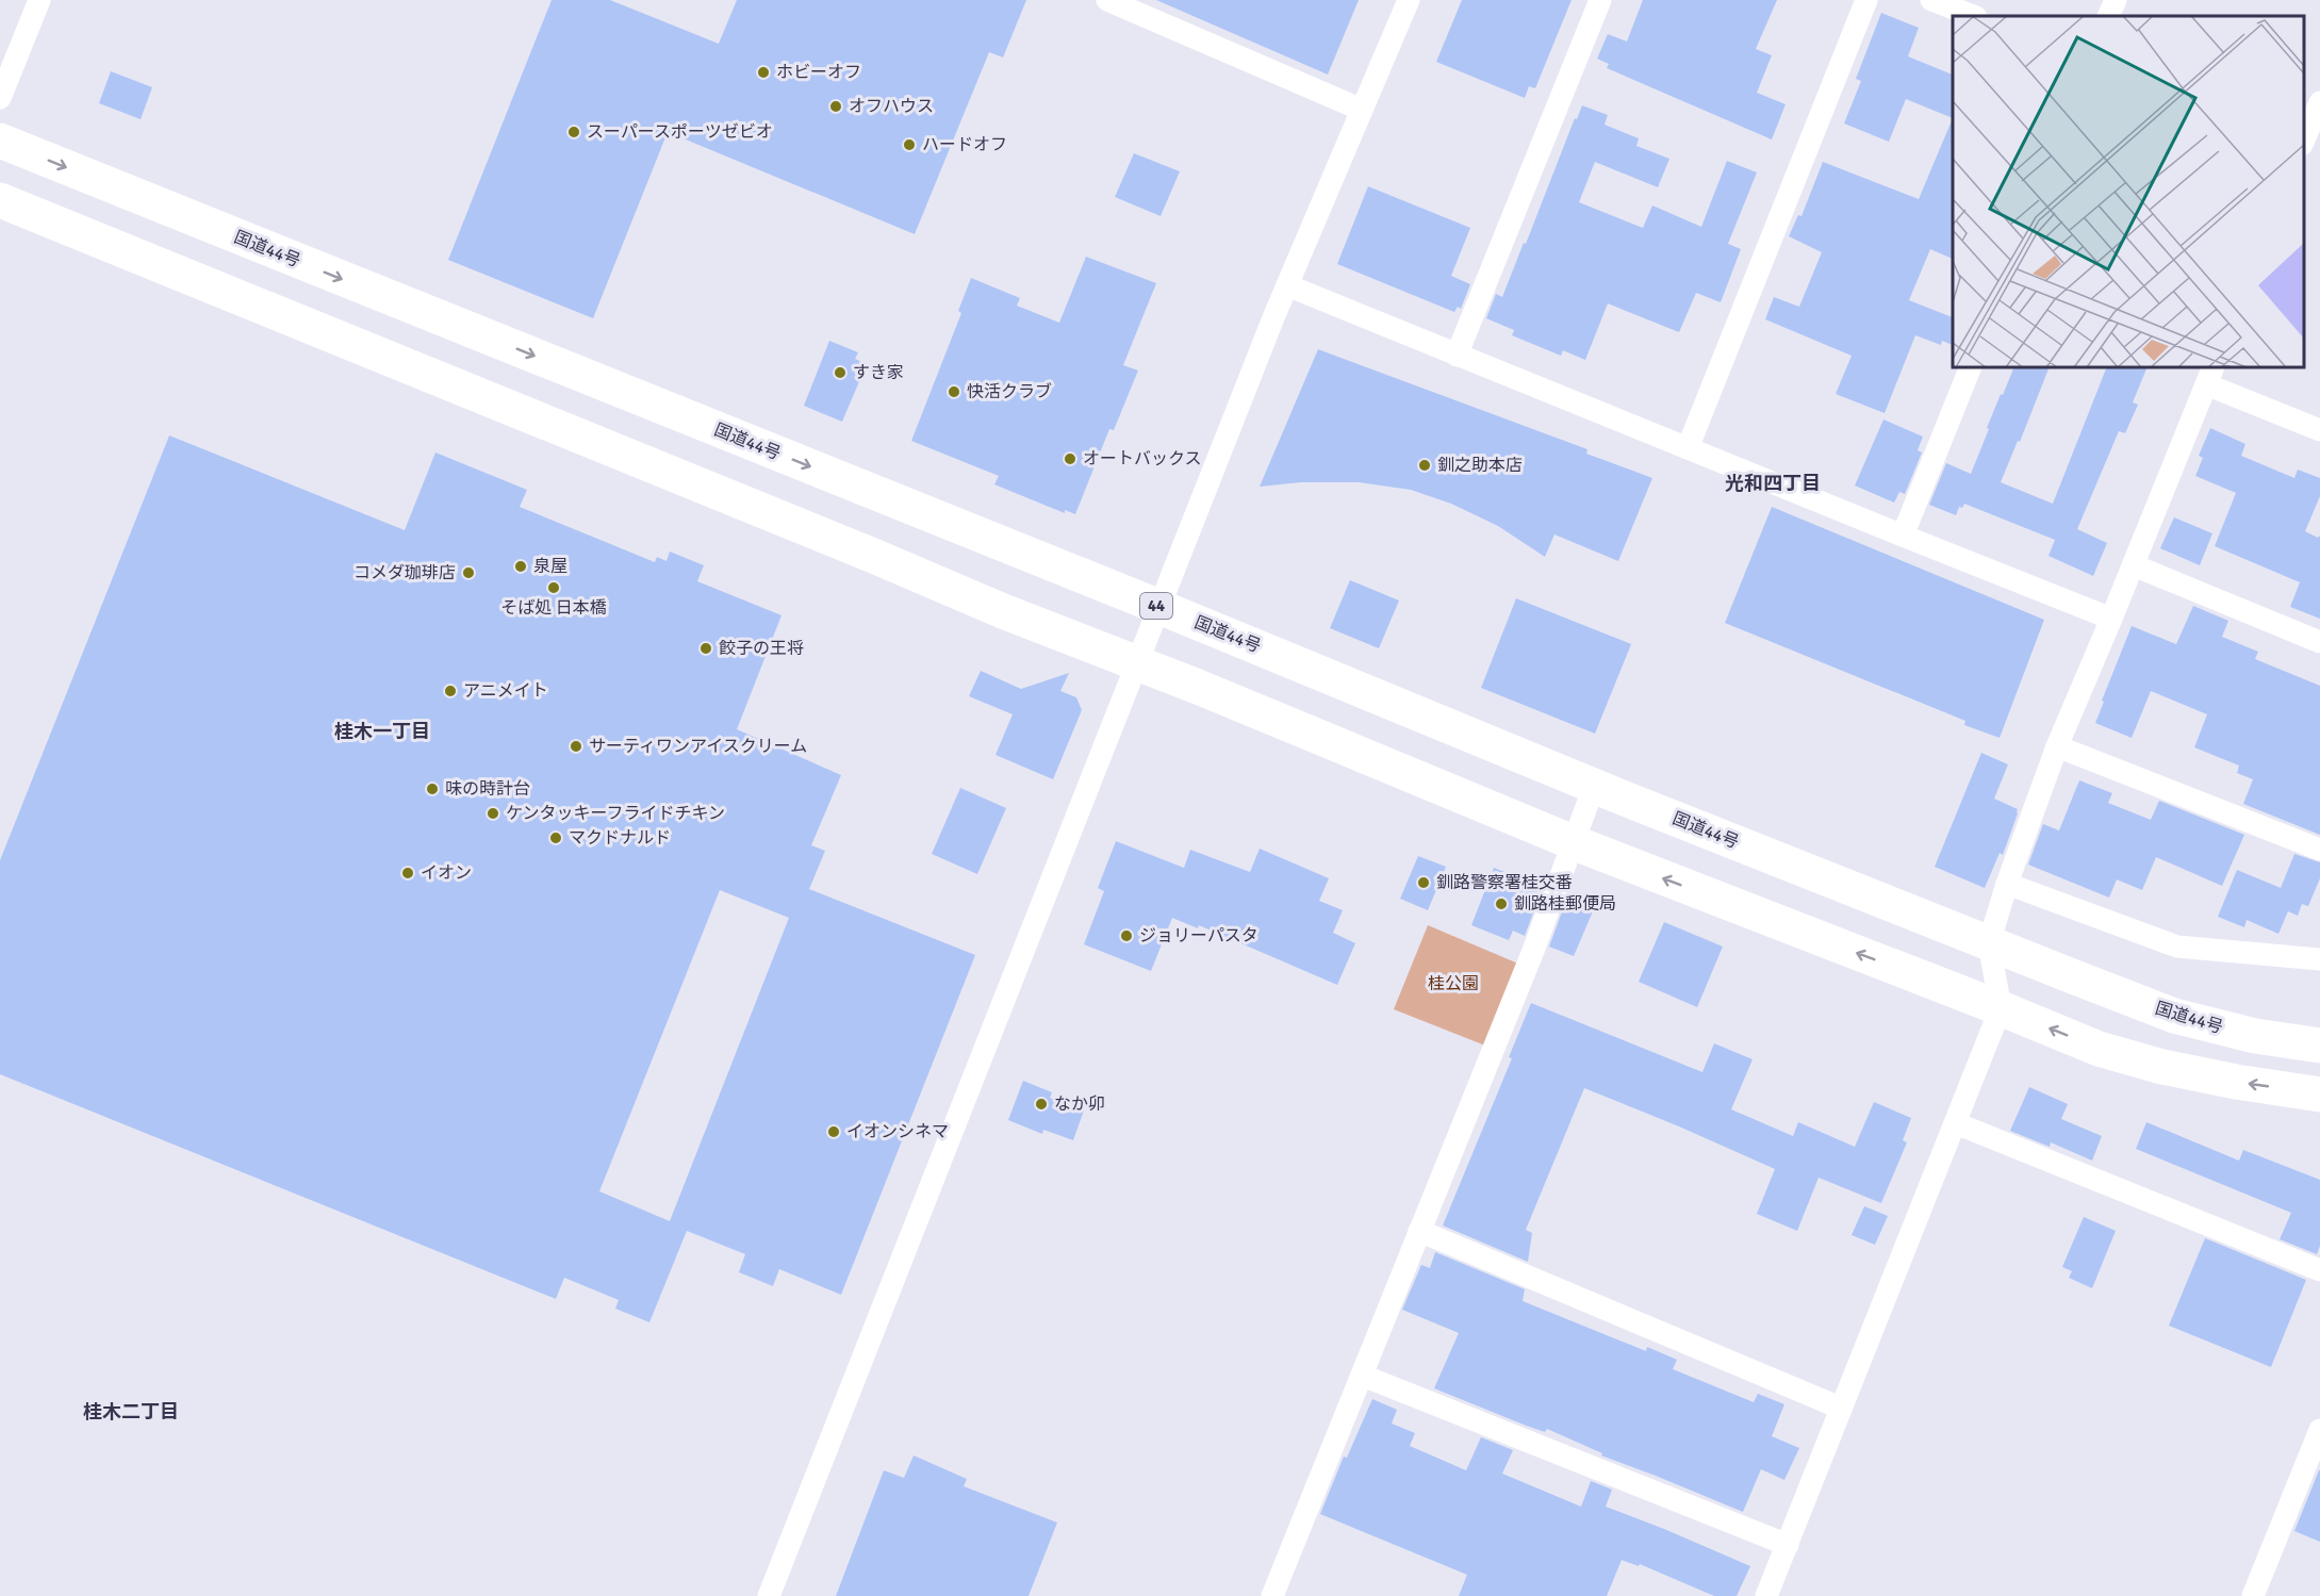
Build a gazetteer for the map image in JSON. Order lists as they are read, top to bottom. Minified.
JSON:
{"streets":{"highway":["国道44号","44"]},"districts":["光和四丁目","桂木一丁目","桂木二丁目"],"parks":["桂公園"],"places":["ホビーオフ","オフハウス","スーパースポーツゼビオ","ハードオフ","すき家","快活クラブ","オートバックス","釧之助本店","泉屋","コメダ珈琲店","そば処 日本橋","餃子の王将","アニメイト","サーティワンアイスクリーム","味の時計台","ケンタッキーフライドチキン","マクドナルド","イオン","釧路警察署桂交番","釧路桂郵便局","ジョリーパスタ","なか卯","イオンシネマ"]}
